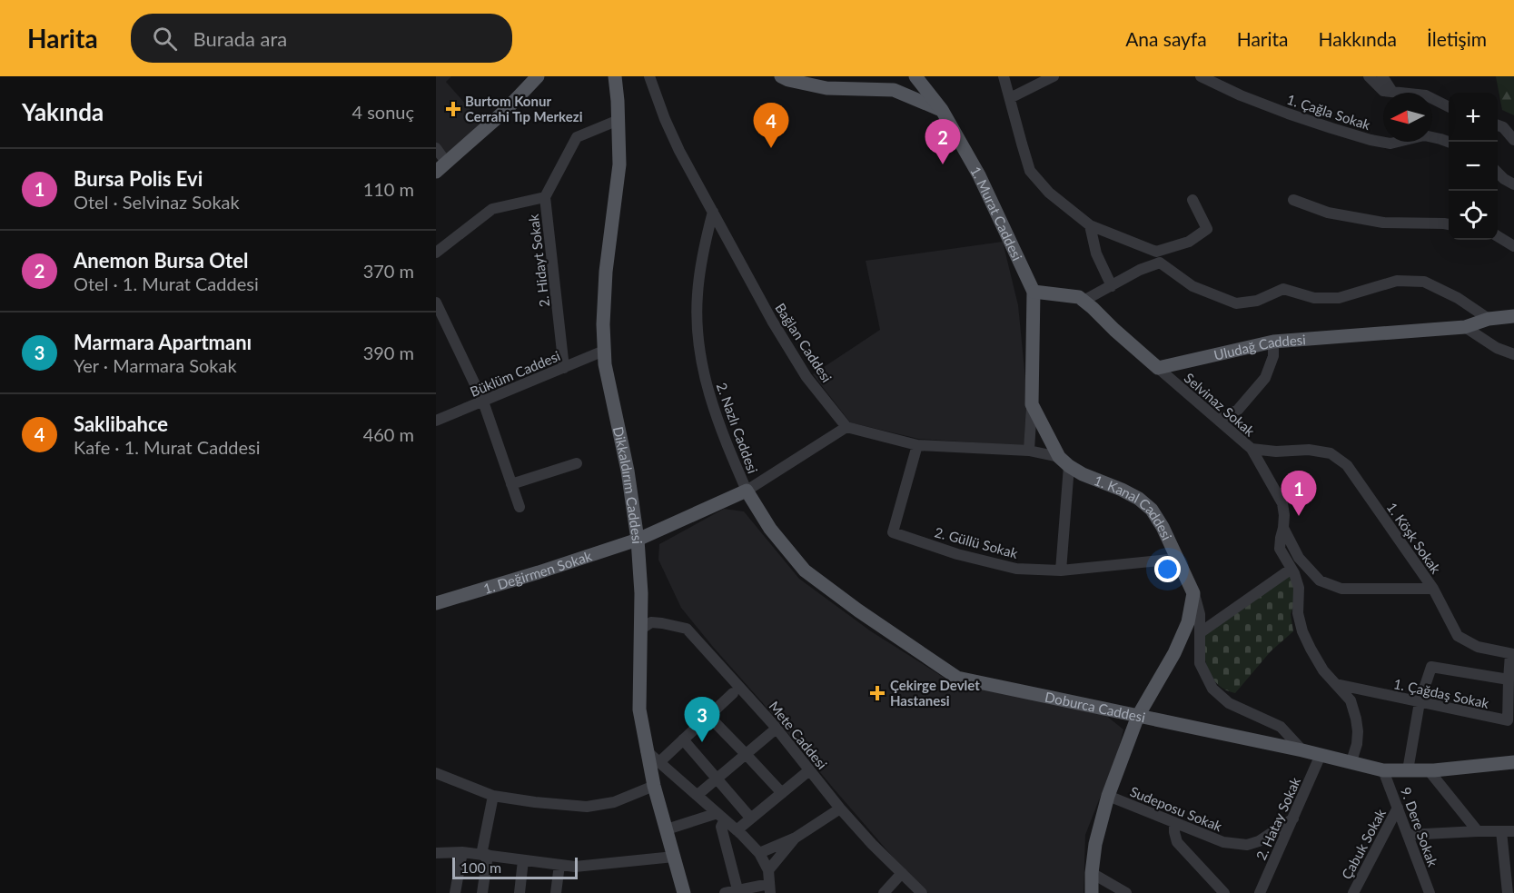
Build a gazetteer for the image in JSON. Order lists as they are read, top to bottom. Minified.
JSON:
{"streets":{"main road":["1. Murat Caddesi","Uludağ Caddesi","Dikkaldırım Caddesi","1. Kanal Caddesi","1. Değirmen Sokak","Doburca Caddesi"],"street":["1. Çağla Sokak","2. Hidayt Sokak","Bağlan Caddesi","Büklüm Caddesi","Selvinaz Sokak","2. Nazlı Caddesi","1. Köşk Sokak","2. Güllü Sokak","1. Çağdaş Sokak","Mete Caddesi","Sudeposu Sokak","2. Hatay Sokak","9. Dere Sokak","Çabuk Sokak"]},"crossings":[["2. Hidayt Sokak","Büklüm Caddesi"],["2. Hidayt Sokak","Dikkaldırım Caddesi"],["Bağlan Caddesi","2. Nazlı Caddesi"],["Uludağ Caddesi","Selvinaz Sokak"],["Büklüm Caddesi","Dikkaldırım Caddesi"],["Selvinaz Sokak","1. Köşk Sokak"],["Selvinaz Sokak","1. Çağdaş Sokak"],["Selvinaz Sokak","Doburca Caddesi"],["2. Nazlı Caddesi","1. Değirmen Sokak"],["2. Nazlı Caddesi","Doburca Caddesi"],["Dikkaldırım Caddesi","1. Değirmen Sokak"],["Dikkaldırım Caddesi","Mete Caddesi"],["1. Kanal Caddesi","2. Güllü Sokak"],["1. Değirmen Sokak","Doburca Caddesi"],["Doburca Caddesi","2. Hatay Sokak"],["Doburca Caddesi","9. Dere Sokak"],["Sudeposu Sokak","2. Hatay Sokak"],["9. Dere Sokak","Çabuk Sokak"]],"places":{"health":["Burtom Konur Cerrahi Tıp Merkezi","Çekirge Devlet Hastanesi"]},"scale_bar":"100 m","north":"left","page":{"header":"Harita","search":"Burada ara","nav":["Ana sayfa","Harita","Hakkında","İletişim"],"heading":["Yakında","4 sonuç"],"map_buttons":["+","−"],"pins":["4","2","1","3"],"list":[{"mark":"1","name":"Bursa Polis Evi","note":"Otel · Selvinaz Sokak","value":"110 m"},{"mark":"2","name":"Anemon Bursa Otel","note":"Otel · 1. Murat Caddesi","value":"370 m"},{"mark":"3","name":"Marmara Apartmanı","note":"Yer · Marmara Sokak","value":"390 m"},{"mark":"4","name":"Saklibahce","note":"Kafe · 1. Murat Caddesi","value":"460 m"}],"scale":"100 m"}}
